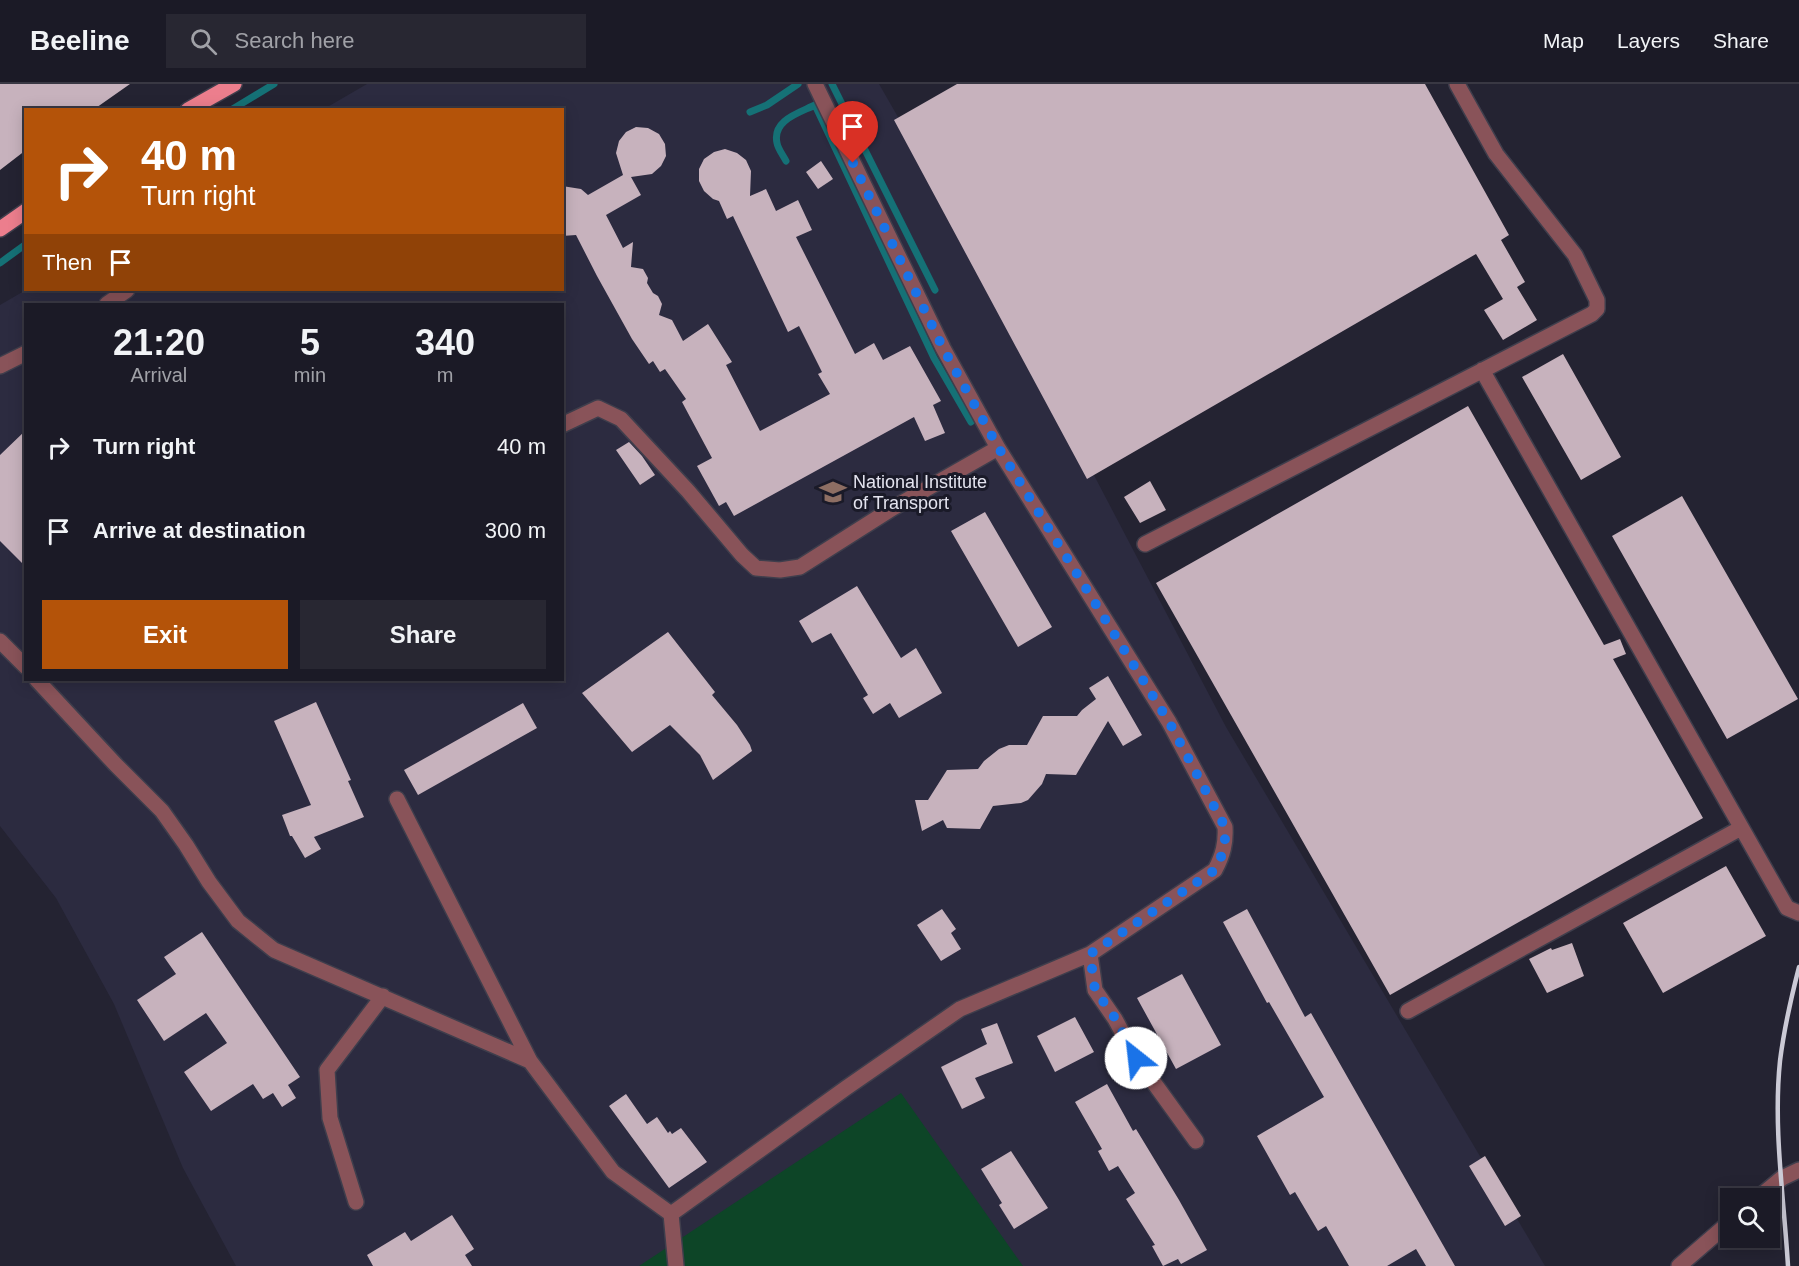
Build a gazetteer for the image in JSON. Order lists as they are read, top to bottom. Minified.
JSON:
{"places":{"school or university":["National Institute of Transport"]},"page":{"header":"Beeline","search":"Search here","nav":["Map","Layers","Share"],"turn":["40 m","Turn right"],"then":"Then","eta":["21:20","Arrival","5","min","340","m"],"list":[{"name":"Turn right","value":"40 m"},{"name":"Arrive at destination","value":"300 m"}],"buttons":["Exit","Share"]}}
